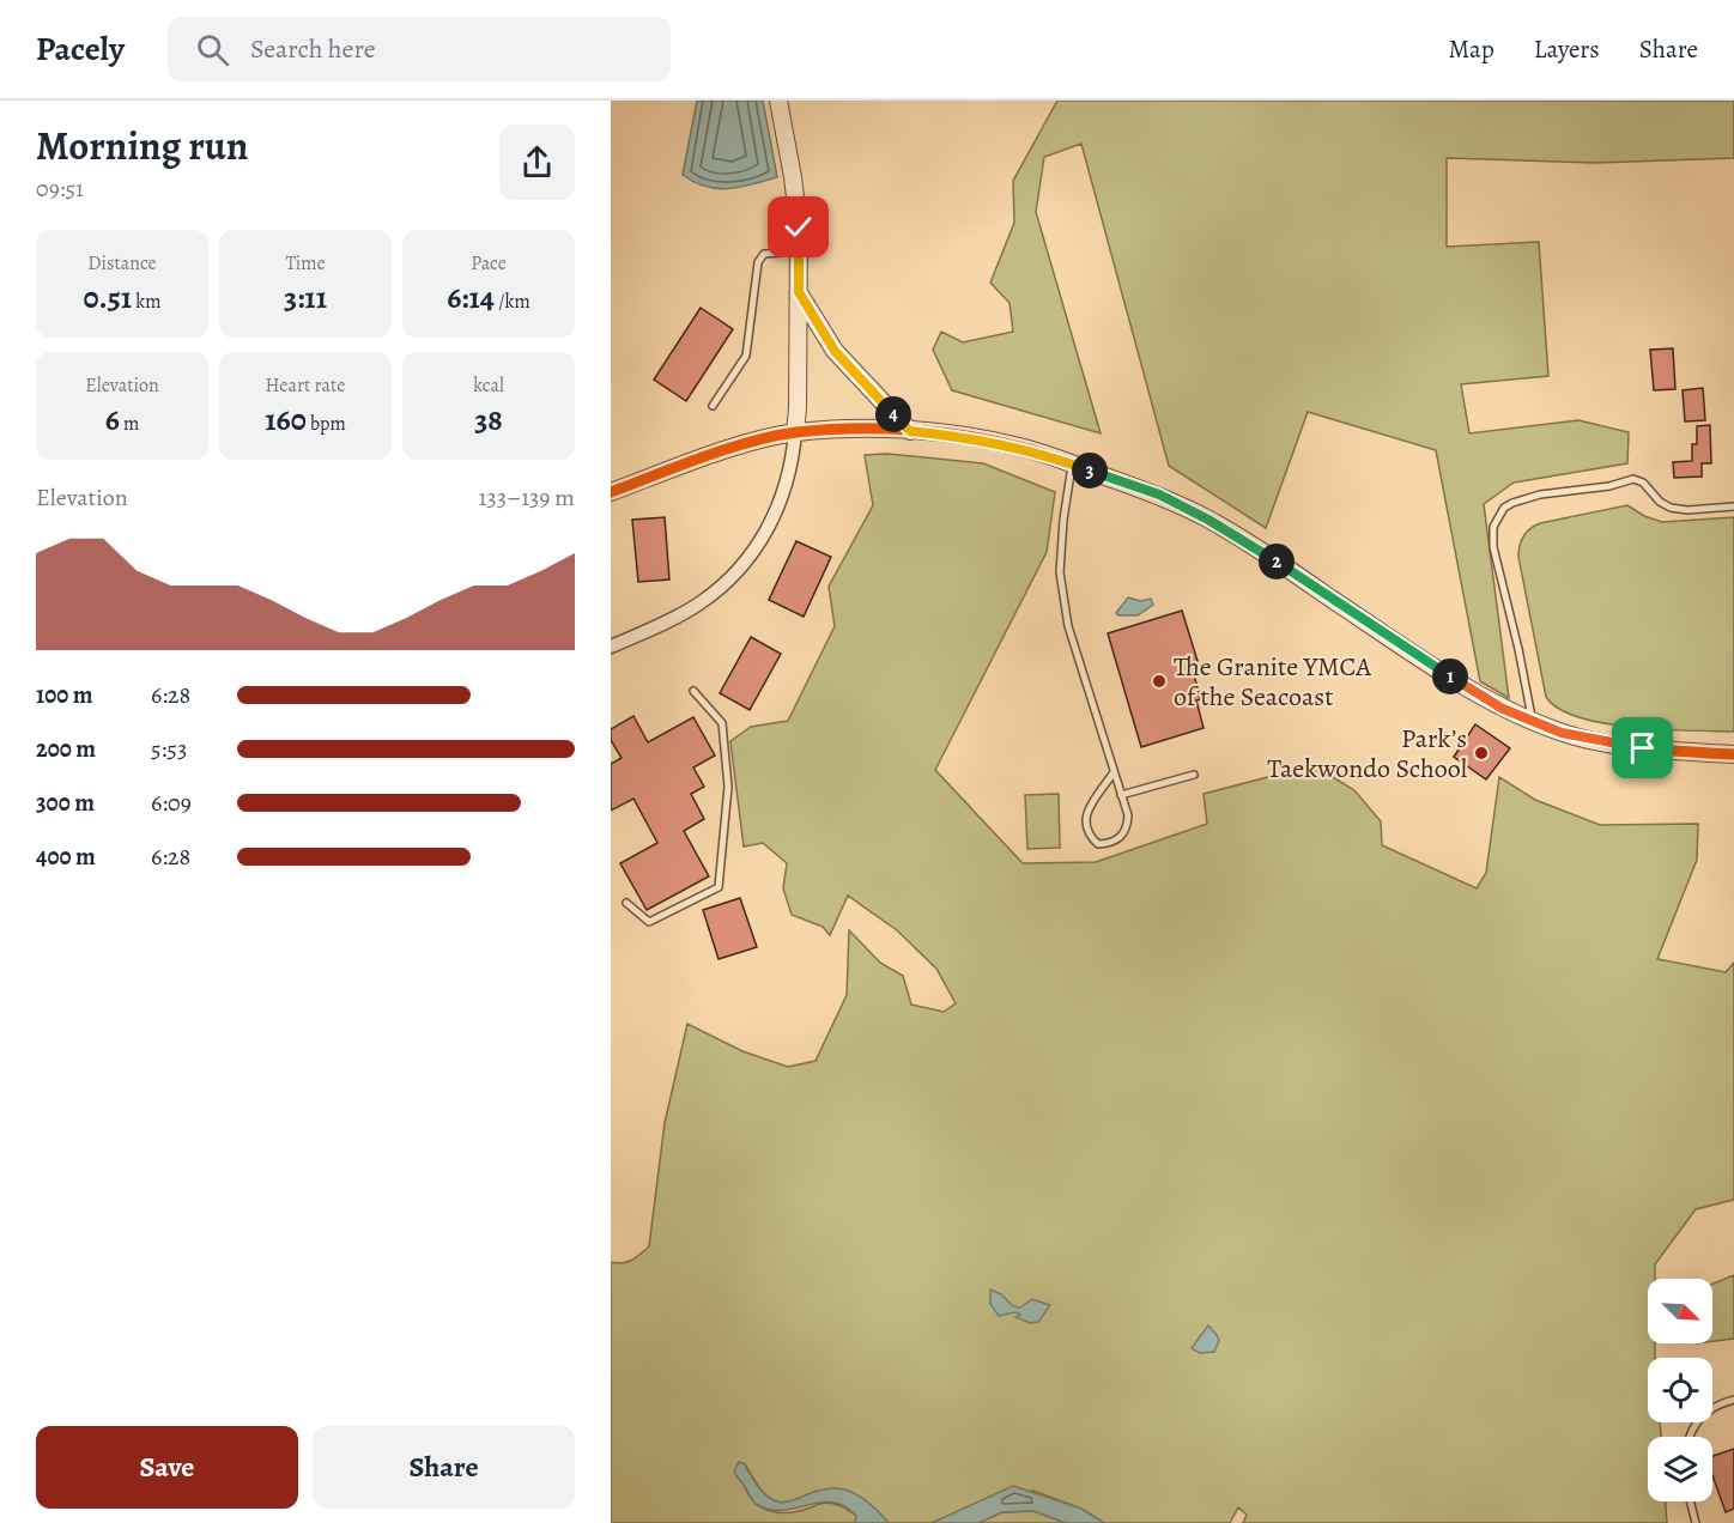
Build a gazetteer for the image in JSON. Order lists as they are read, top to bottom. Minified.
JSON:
{"places":["The Granite YMCA of the Seacoast","Park’s Taekwondo School"],"north":"bottom right","page":{"header":"Pacely","search":"Search here","nav":["Map","Layers","Share"],"heading":["Morning run","09:51"],"stats":[["Distance","0.51 km"],["Time","3:11"],["Pace","6:14 /km"],["Elevation","6 m"],["Heart rate","160 bpm"],["kcal","38"]],"pins":["4","3","2","1"],"chart":["Elevation","133–139 m"],"list":[{"name":"100 m","note":"6:28"},{"name":"200 m","note":"5:53"},{"name":"300 m","note":"6:09"},{"name":"400 m","note":"6:28"}],"buttons":["Save","Share"]}}
